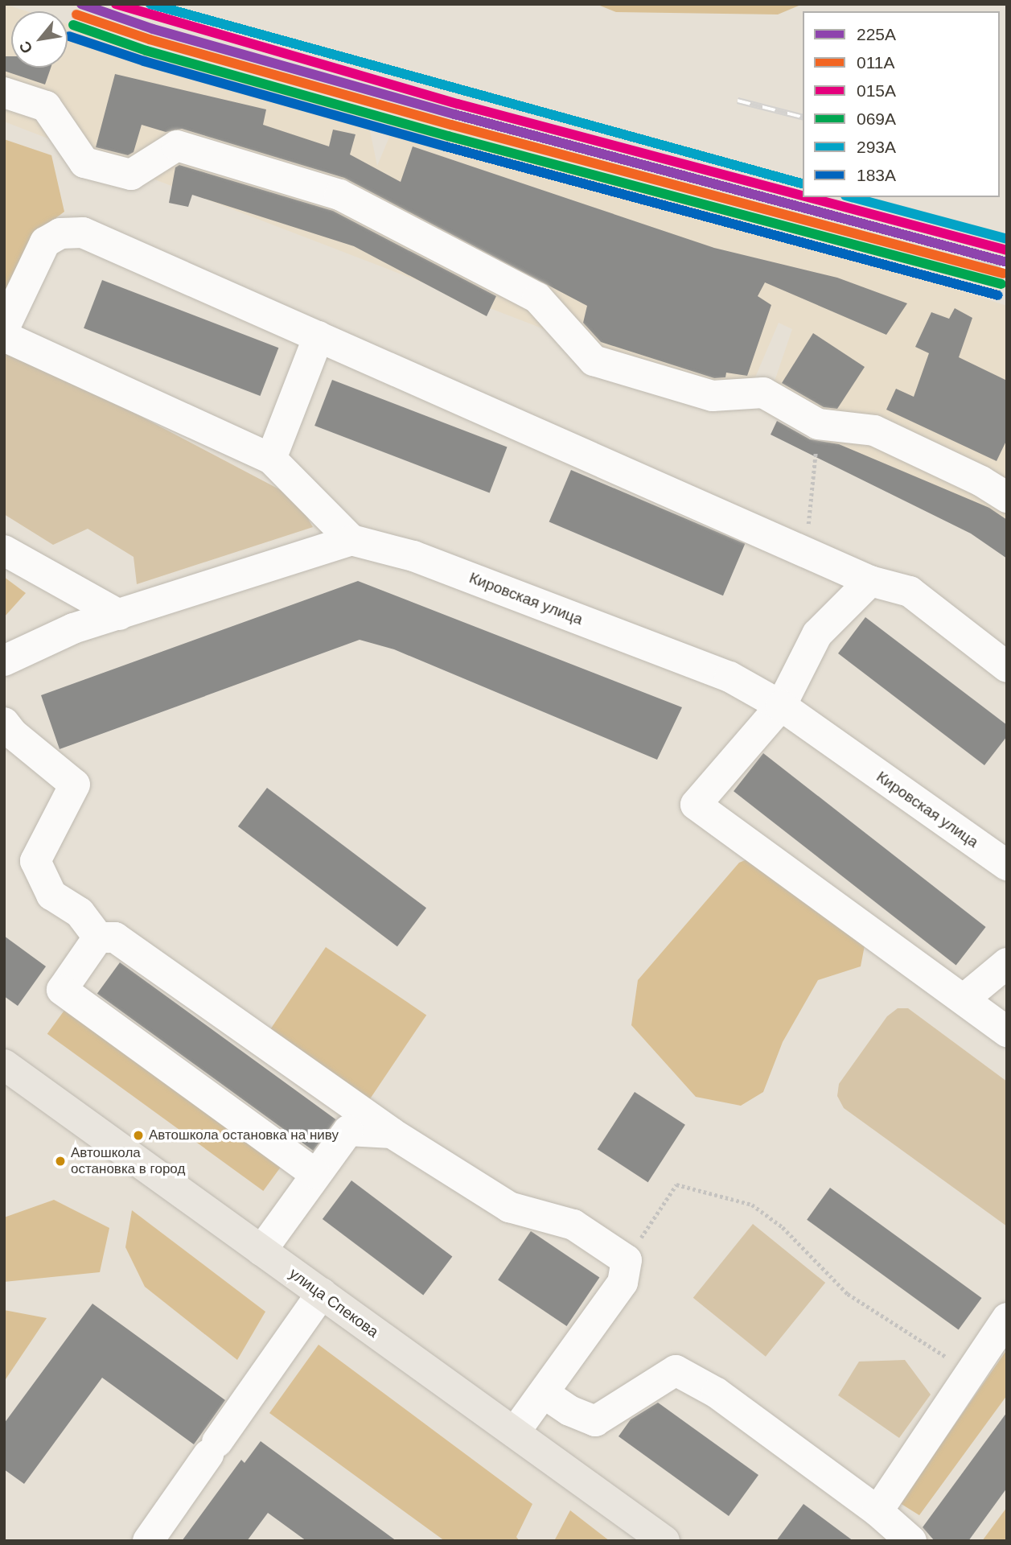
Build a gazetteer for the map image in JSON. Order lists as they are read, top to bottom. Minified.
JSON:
{"streets":{"main road":["улица Спекова"],"street":["Кировская улица"]},"places":["Автошкола остановка на ниву","Автошкола остановка в город"],"lines":["transit line 225А","transit line 015А","transit line 293А","transit line 011А","transit line 069А","transit line 183А"],"legend":["225А","011А","015А","069А","293А","183А"],"north":"bottom left"}
